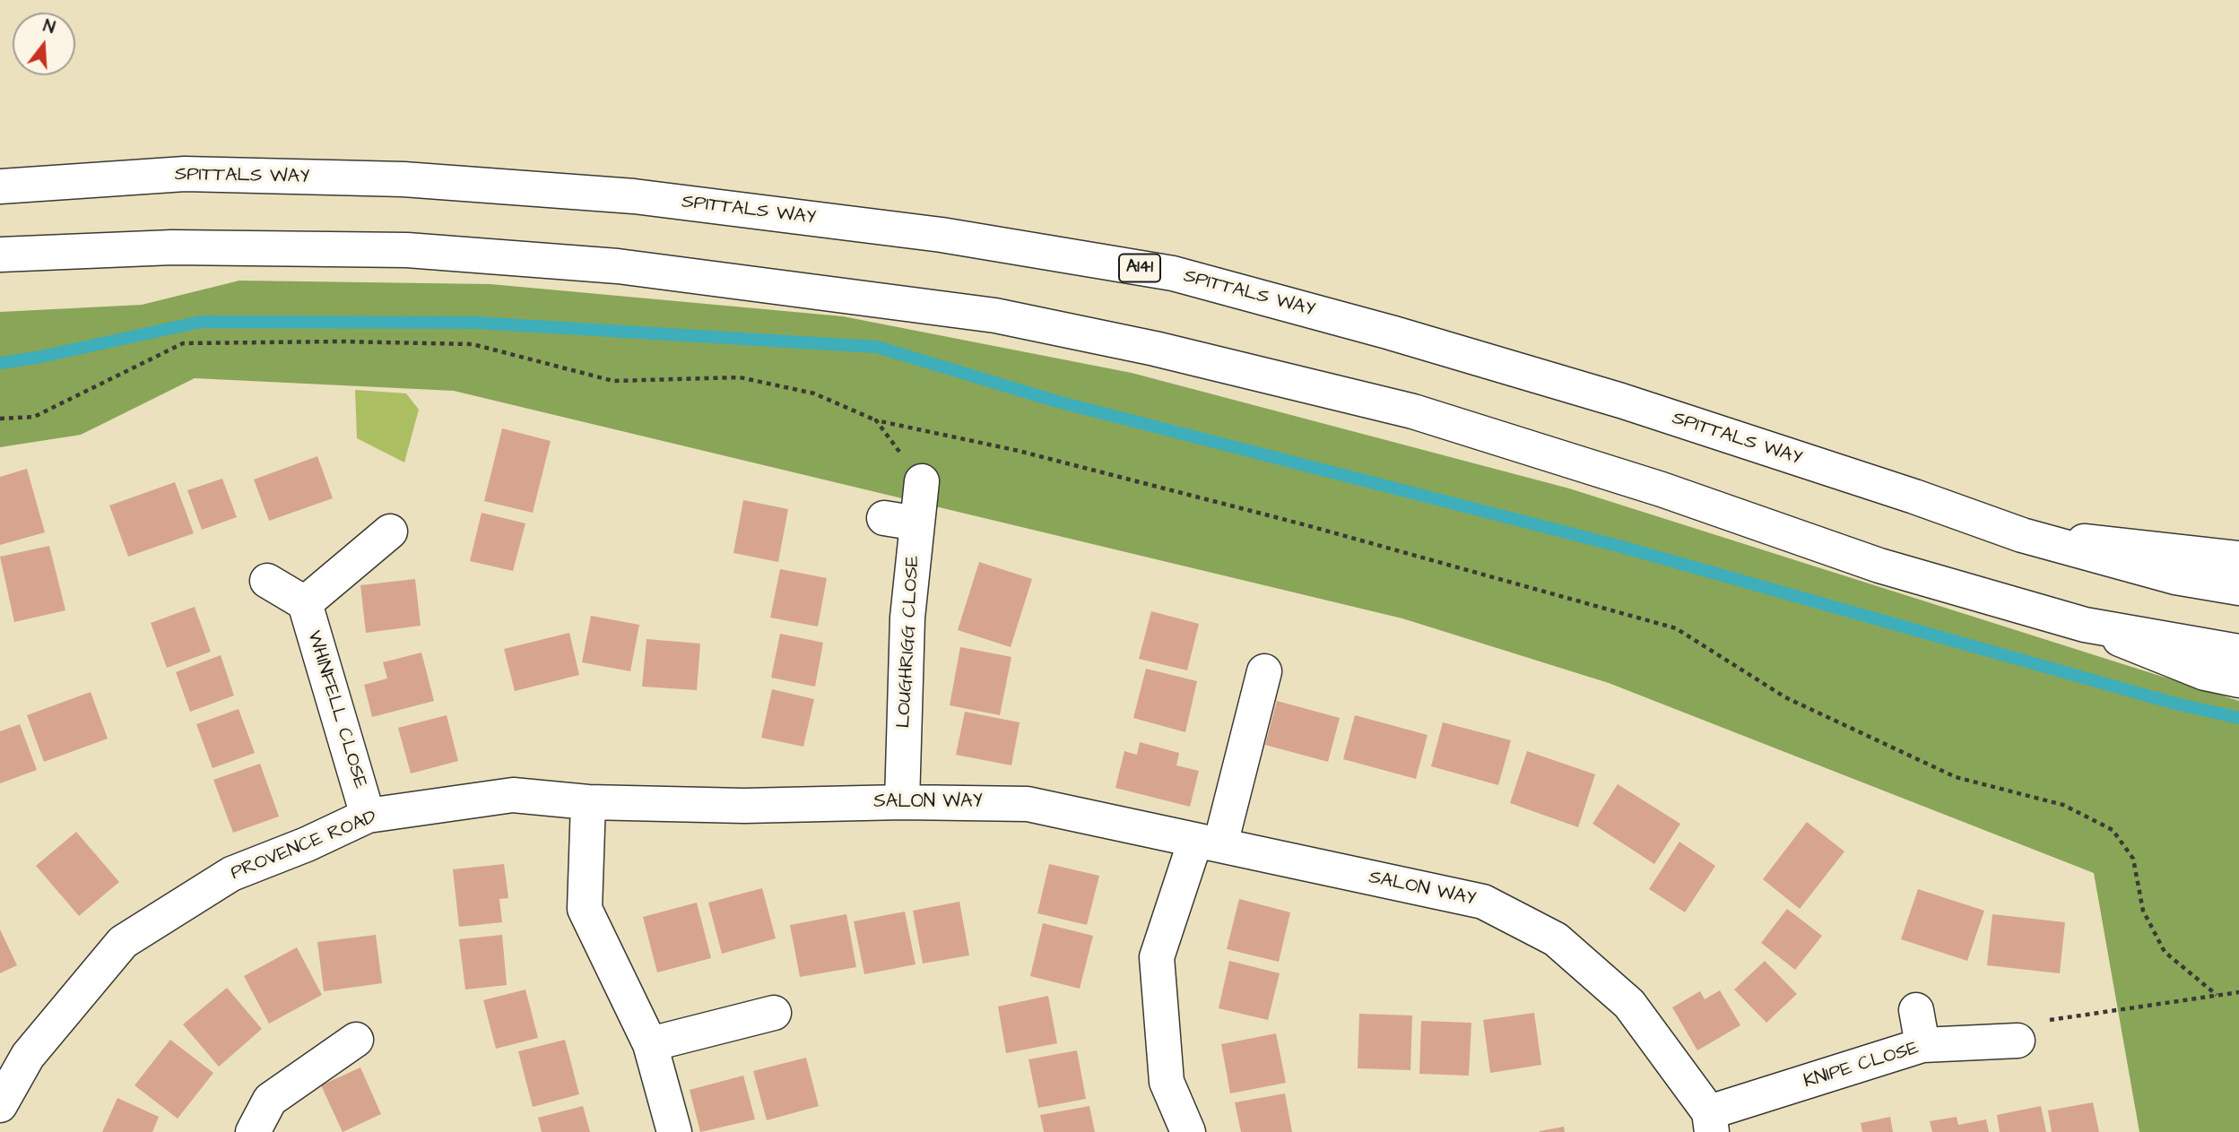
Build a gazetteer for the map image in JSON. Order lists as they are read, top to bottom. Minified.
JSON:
{"streets":{"main road":["SPITTALS WAY","A141","LOUGHRIGG CLOSE","WHINFELL CLOSE","SALON WAY","PROVENCE ROAD","KNIPE CLOSE"]},"crossings":[["LOUGHRIGG CLOSE","SALON WAY"],["WHINFELL CLOSE","PROVENCE ROAD"],["SALON WAY","PROVENCE ROAD"],["SALON WAY","KNIPE CLOSE"]],"north":"top"}
